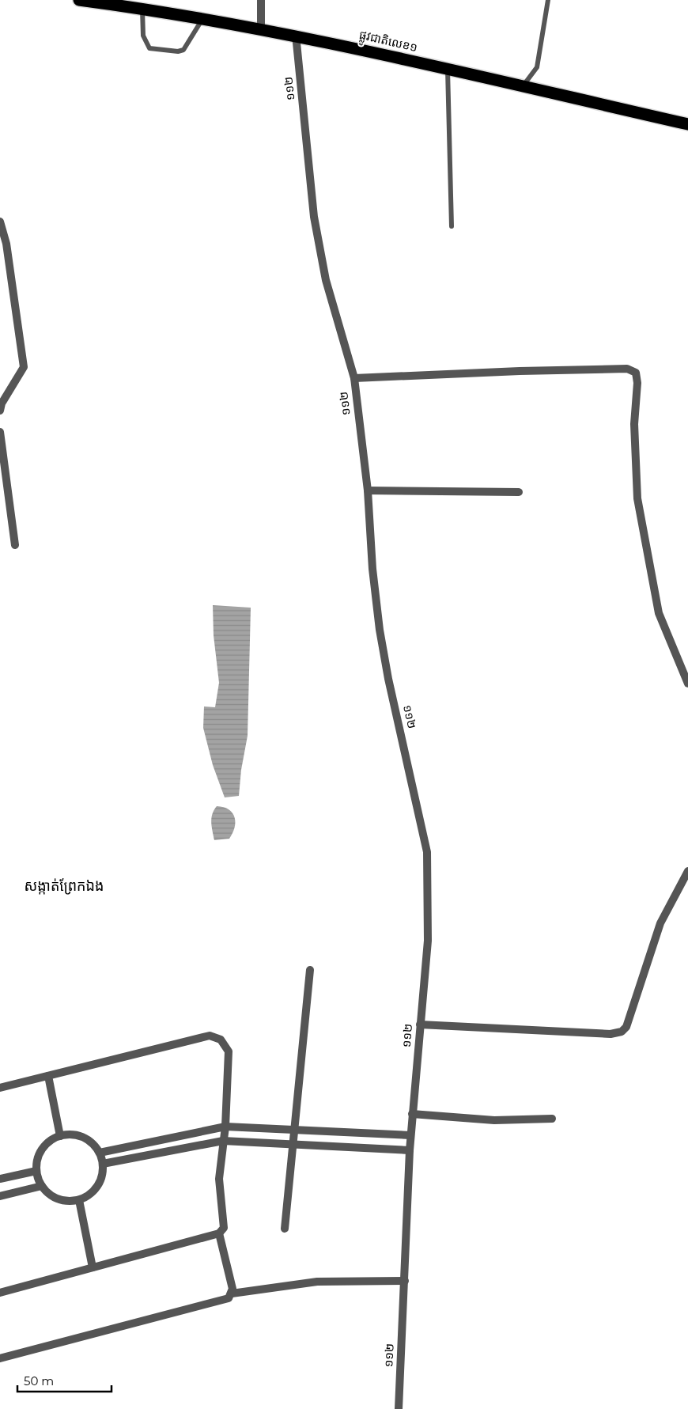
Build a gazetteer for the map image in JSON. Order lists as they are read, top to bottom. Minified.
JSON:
{"streets":{"highway":["ផ្លូវជាតិលេខ១"],"street":["១១២"]},"crossings":[["ផ្លូវជាតិលេខ១","១១២"]],"districts":["សង្កាត់ព្រែកឯង"],"scale_bar":"50 m"}
